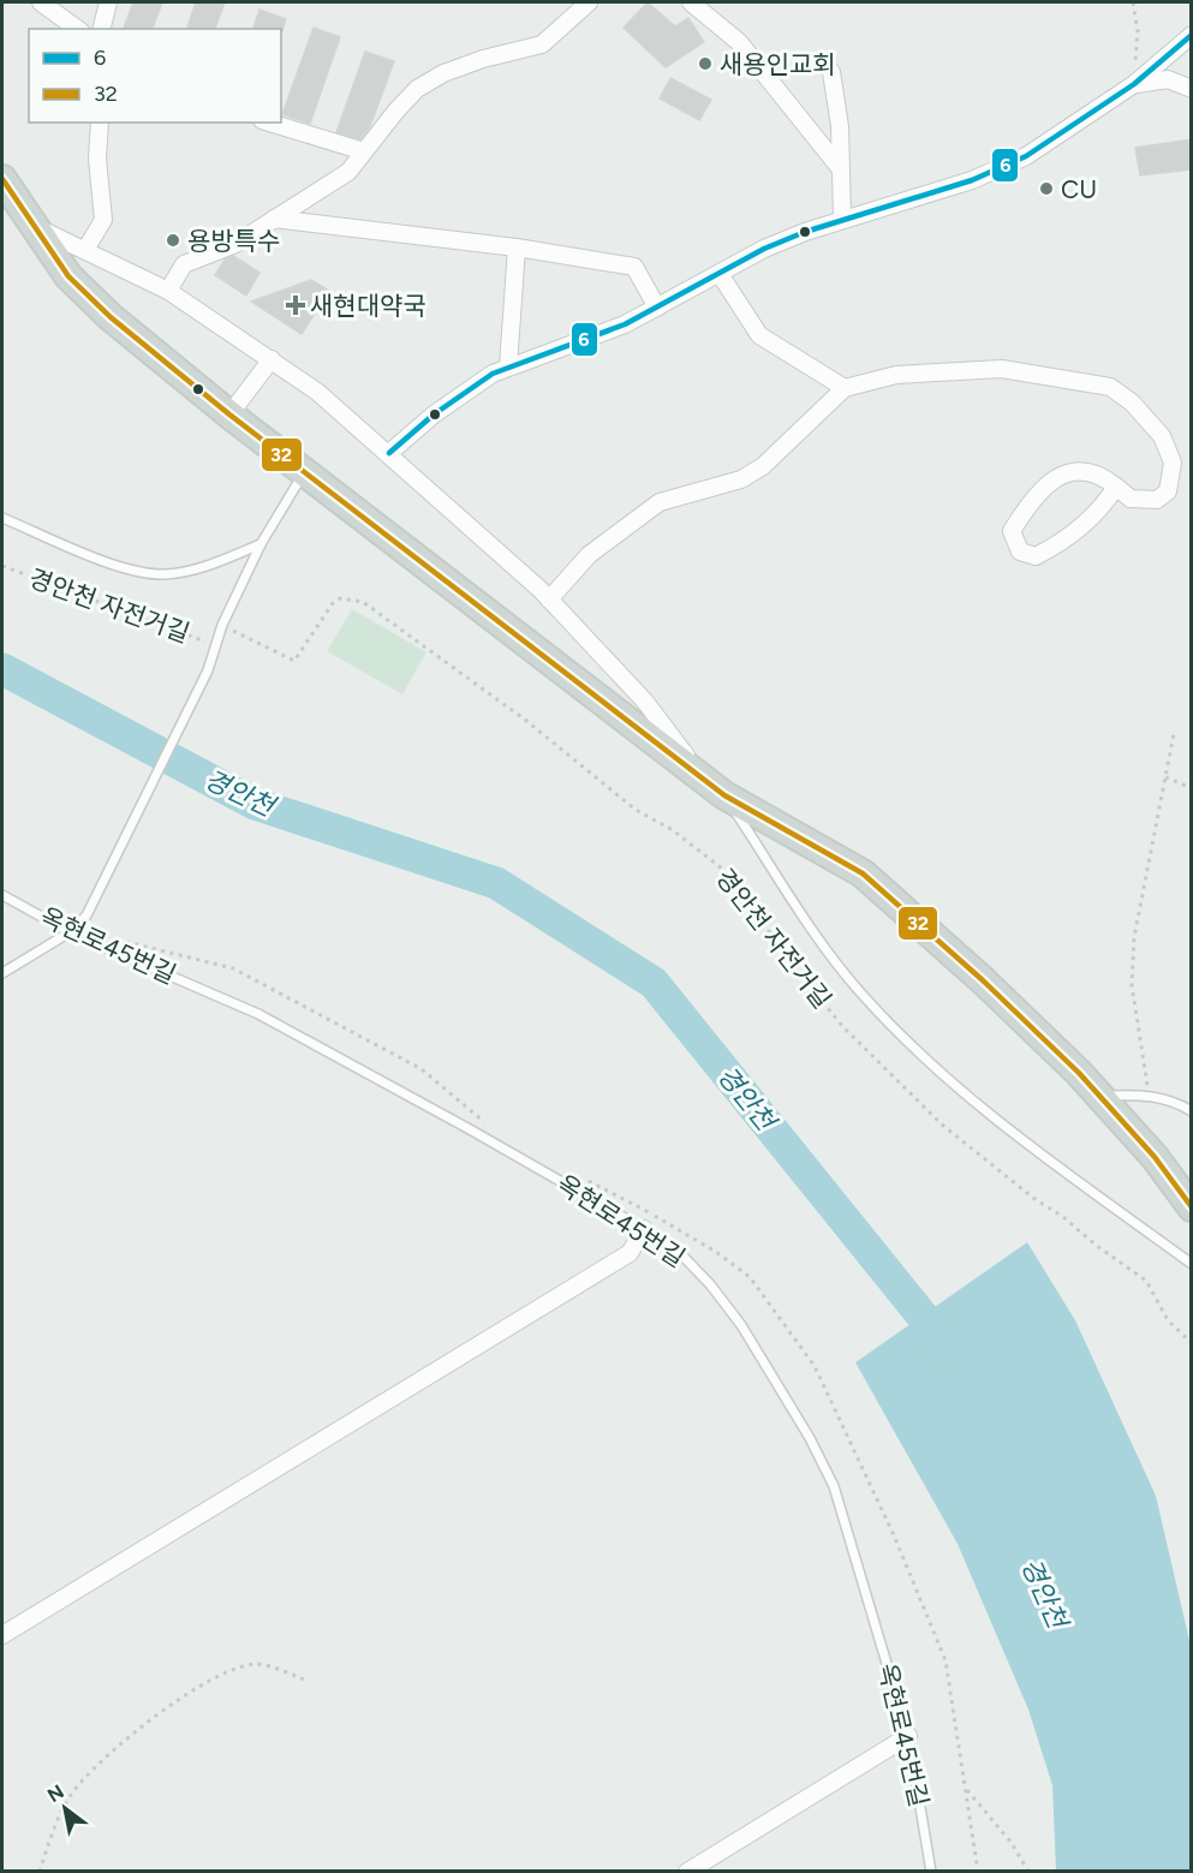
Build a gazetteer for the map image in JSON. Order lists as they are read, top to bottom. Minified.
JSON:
{"streets":{"lane":["옥현로45번길"],"path":["경안천 자전거길"]},"water":["경안천"],"places":{"other":["새용인교회","CU","용방특수"],"health":["새현대약국"]},"lines":["transit line 6","transit line 32"],"legend":["6","32"],"north":"top left"}
